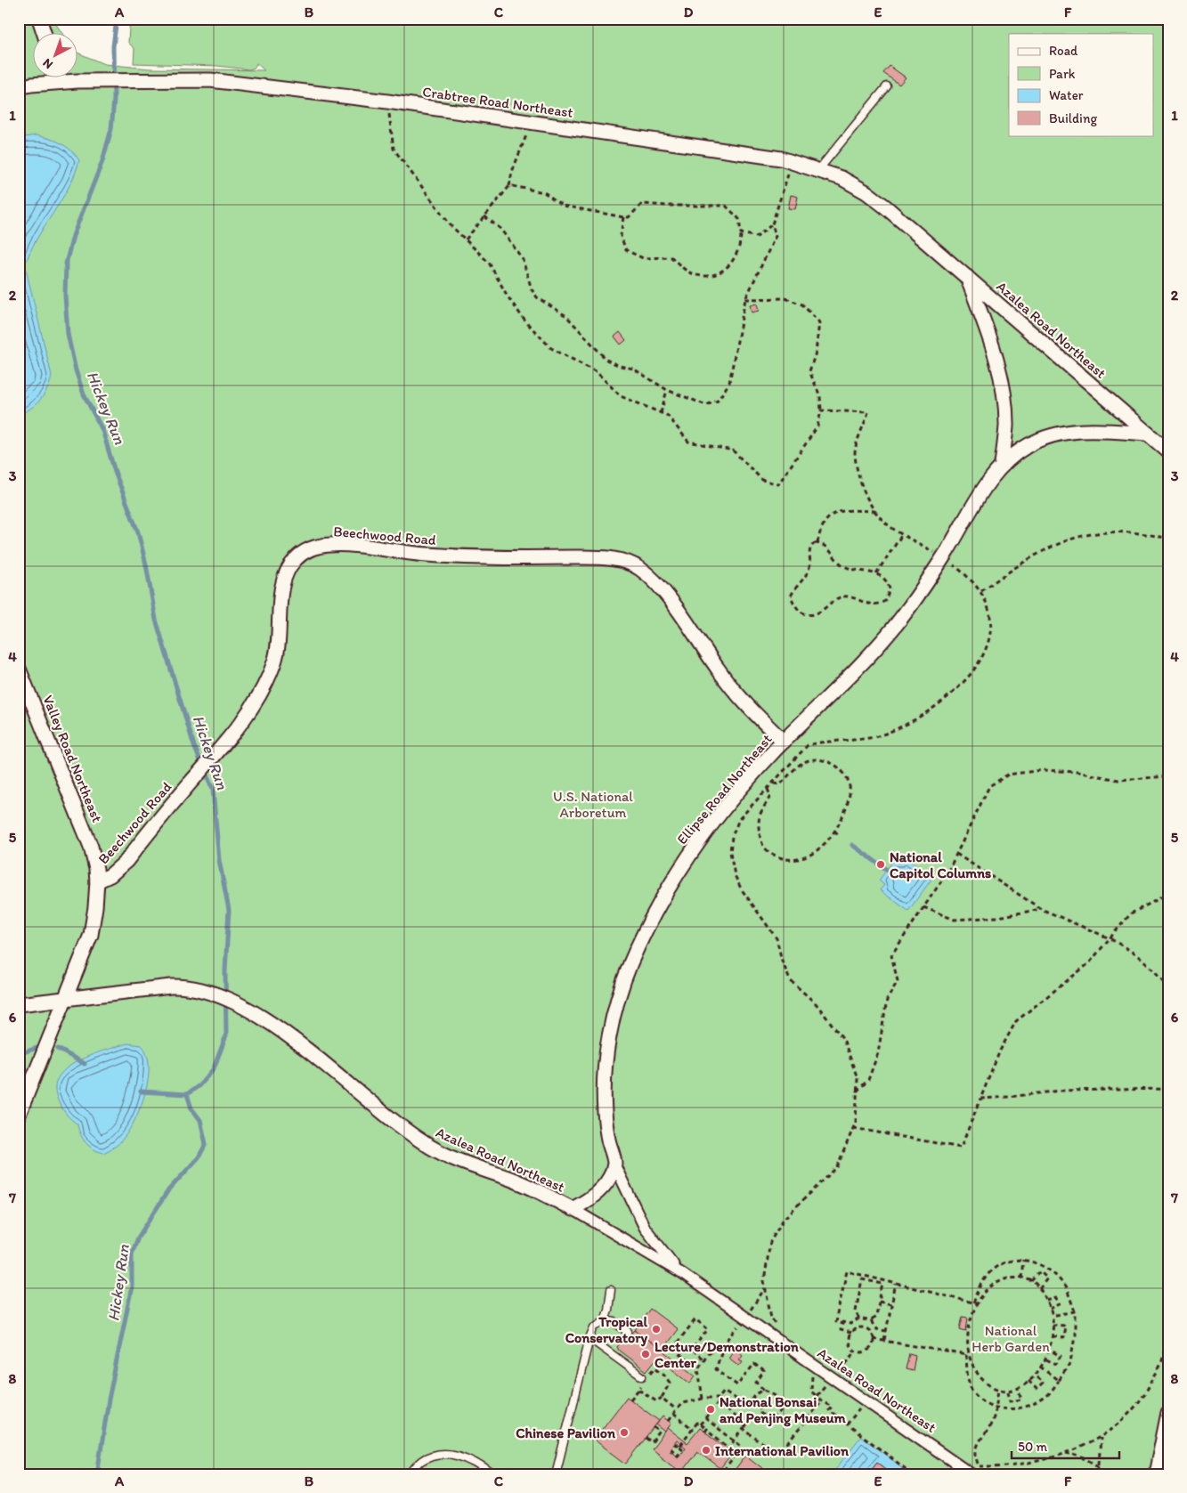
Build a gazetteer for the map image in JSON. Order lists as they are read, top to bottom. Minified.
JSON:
{"streets":{"street":["Crabtree Road Northeast","Azalea Road Northeast","Beechwood Road","Valley Road Northeast","Ellipse Road Northeast"]},"crossings":[["Crabtree Road Northeast","Azalea Road Northeast"],["Azalea Road Northeast","Valley Road Northeast"],["Azalea Road Northeast","Ellipse Road Northeast"],["Beechwood Road","Valley Road Northeast"],["Beechwood Road","Ellipse Road Northeast"]],"water":["Hickey Run"],"parks":["U.S. National Arboretum","National Herb Garden"],"places":["National Capitol Columns","Tropical Conservatory","Lecture/Demonstration Center","National Bonsai and Penjing Museum","Chinese Pavilion","International Pavilion"],"legend":["Road","Park","Water","Building"],"scale_bar":"50 m","north":"bottom left","grid":{"columns":["A","B","C","D","E","F"],"rows":["1","2","3","4","5","6","7","8"]}}
